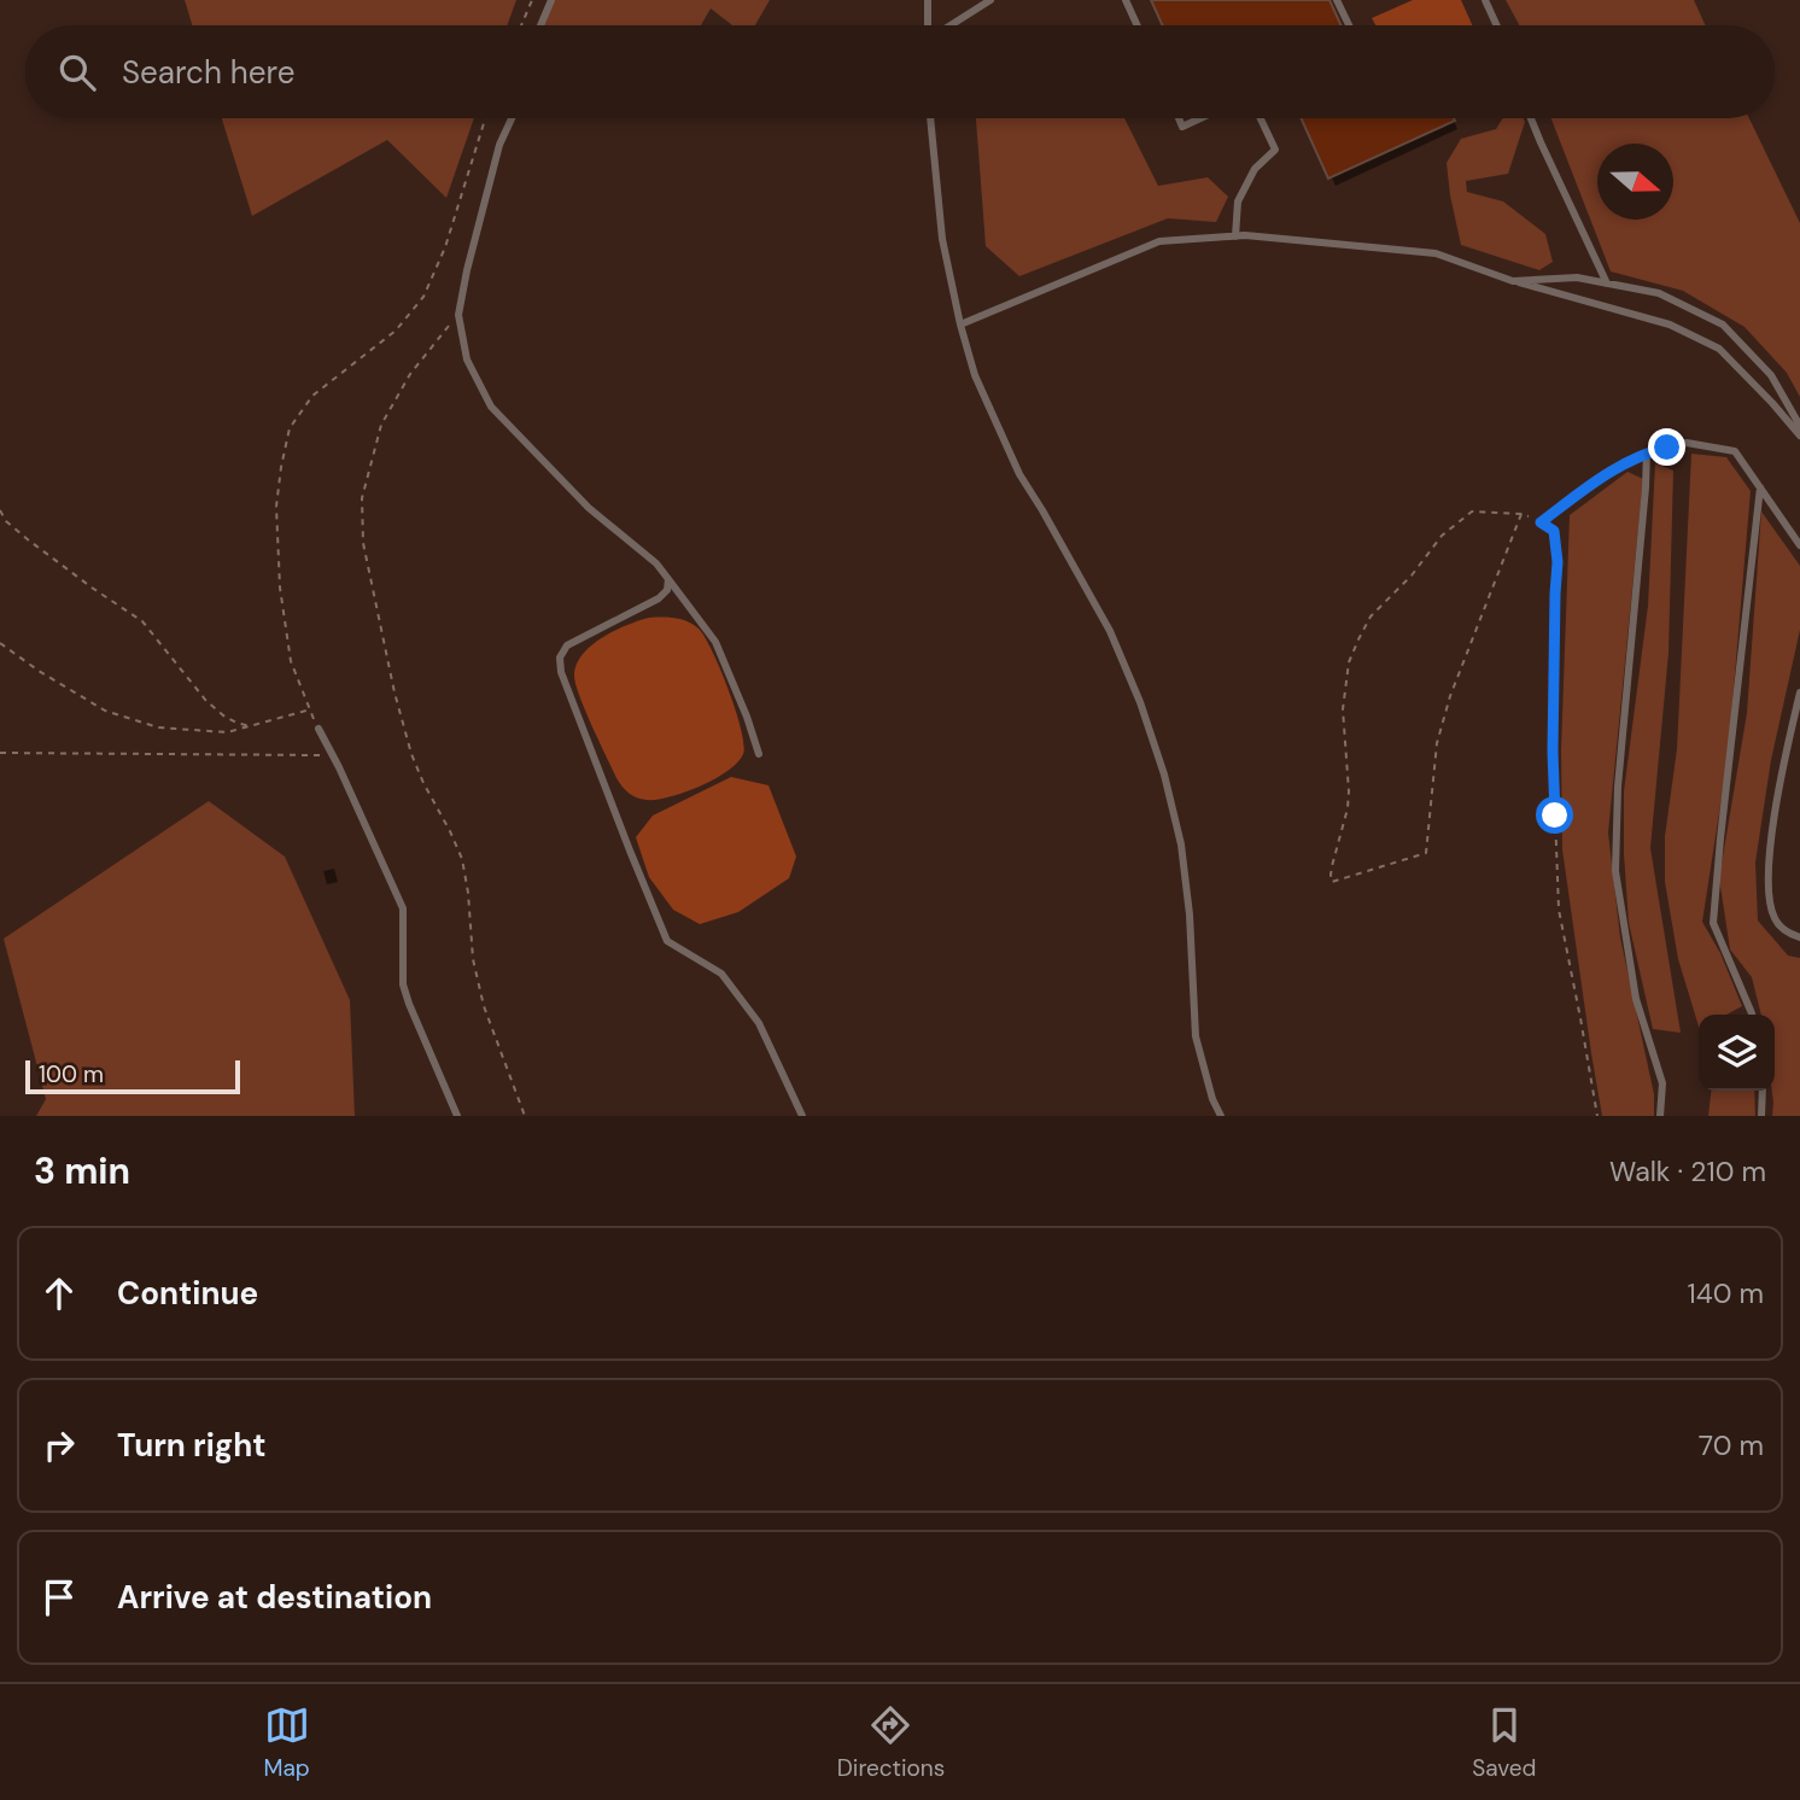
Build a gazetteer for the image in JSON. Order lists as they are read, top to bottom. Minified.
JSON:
{"scale_bar":"100 m","north":"right","page":{"search":"Search here","scale":"100 m","heading":["3 min","Walk · 210 m"],"list":[["Continue","140 m"],["Turn right","70 m"],"Arrive at destination"],"nav":["Map","Directions","Saved"]}}
